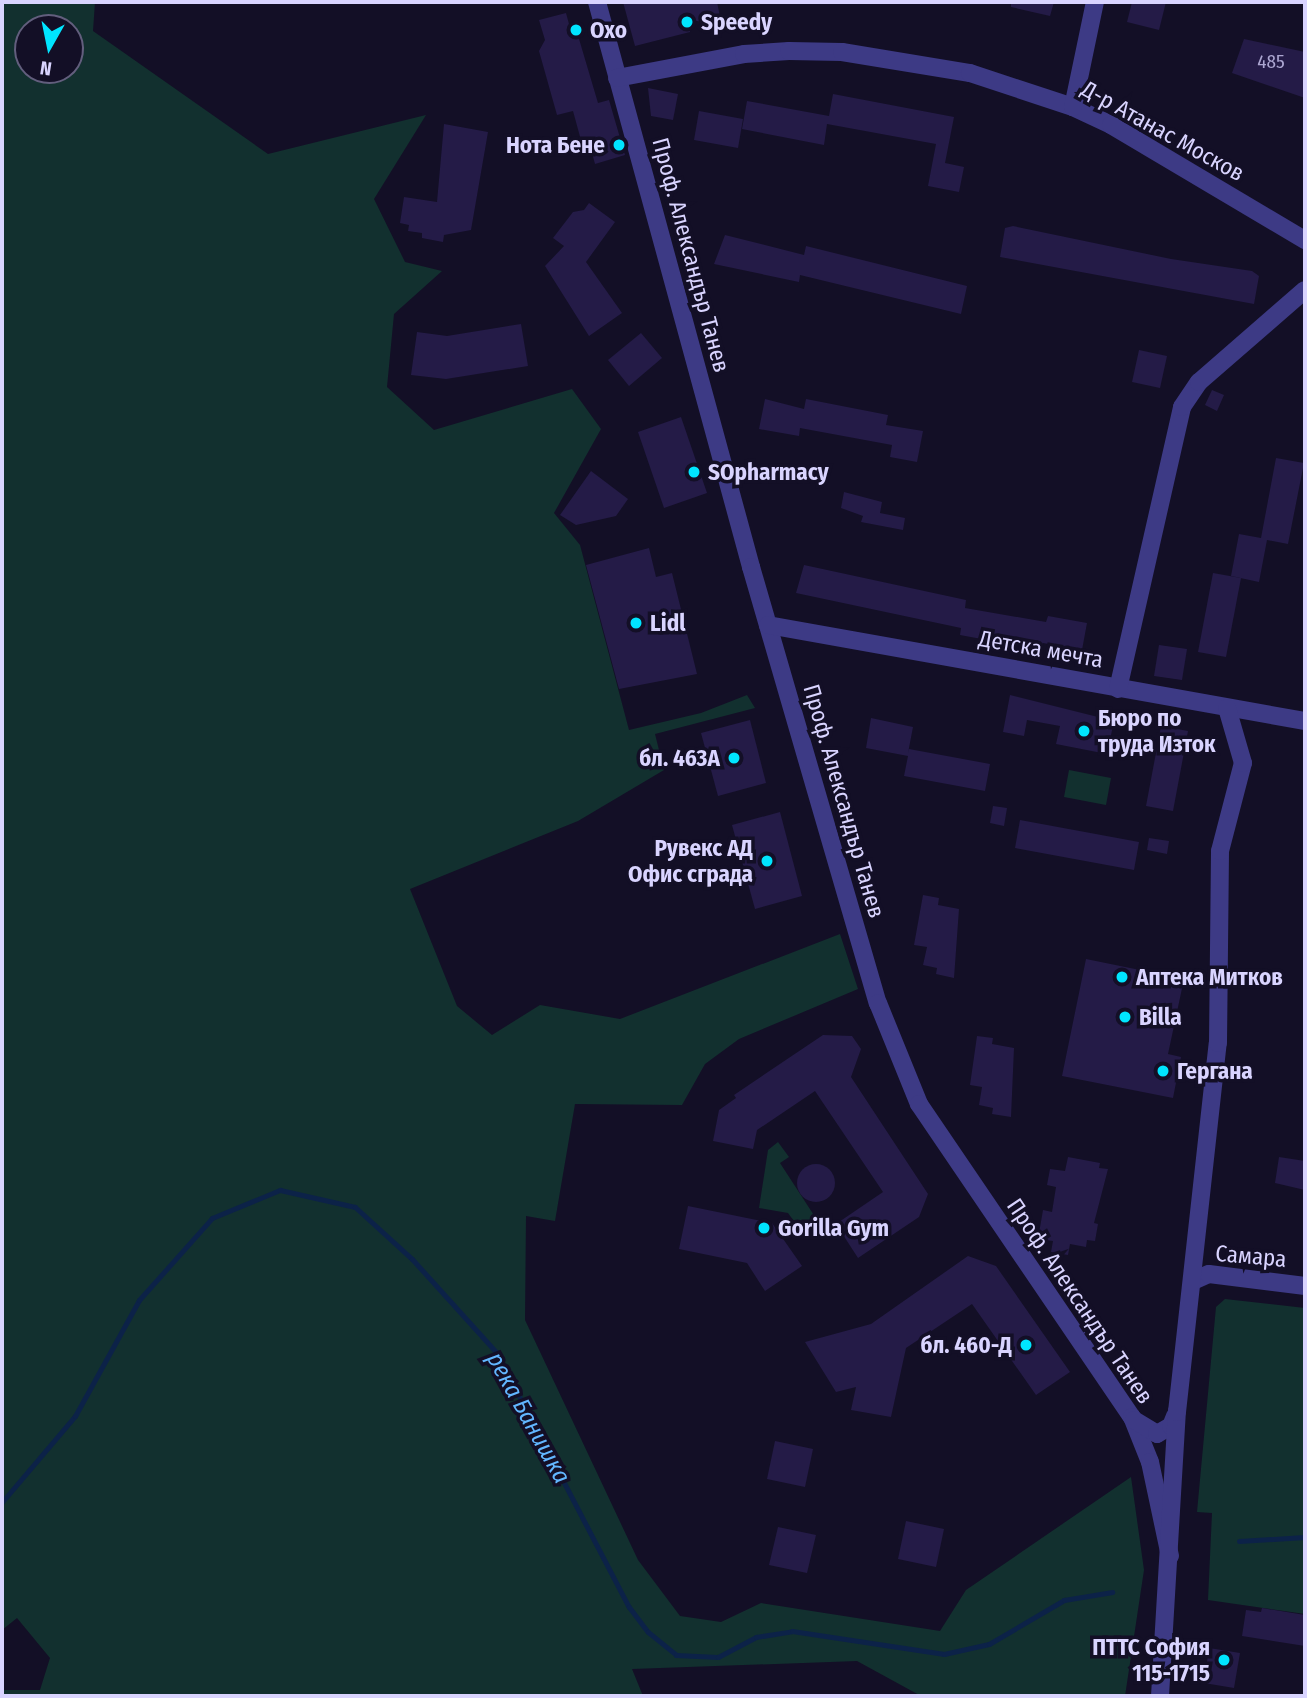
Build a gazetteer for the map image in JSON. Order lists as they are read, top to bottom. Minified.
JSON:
{"streets":{"street":["Д-р Атанас Москов","Проф. Александър Танев","Детска мечта","Самара"]},"crossings":[["Д-р Атанас Москов","Проф. Александър Танев"],["Проф. Александър Танев","Детска мечта"]],"water":["река Банишка"],"places":["Speedy","Охо","Нота Бене","SOpharmacy","Lidl","Бюро по труда Изток","бл. 463А","Рувекс АД Офис сграда","Аптека Митков","Billa","Гергана","Gorilla Gym","бл. 460-Д","ПТТС София 115-1715"],"house_numbers":["485"],"north":"bottom"}
